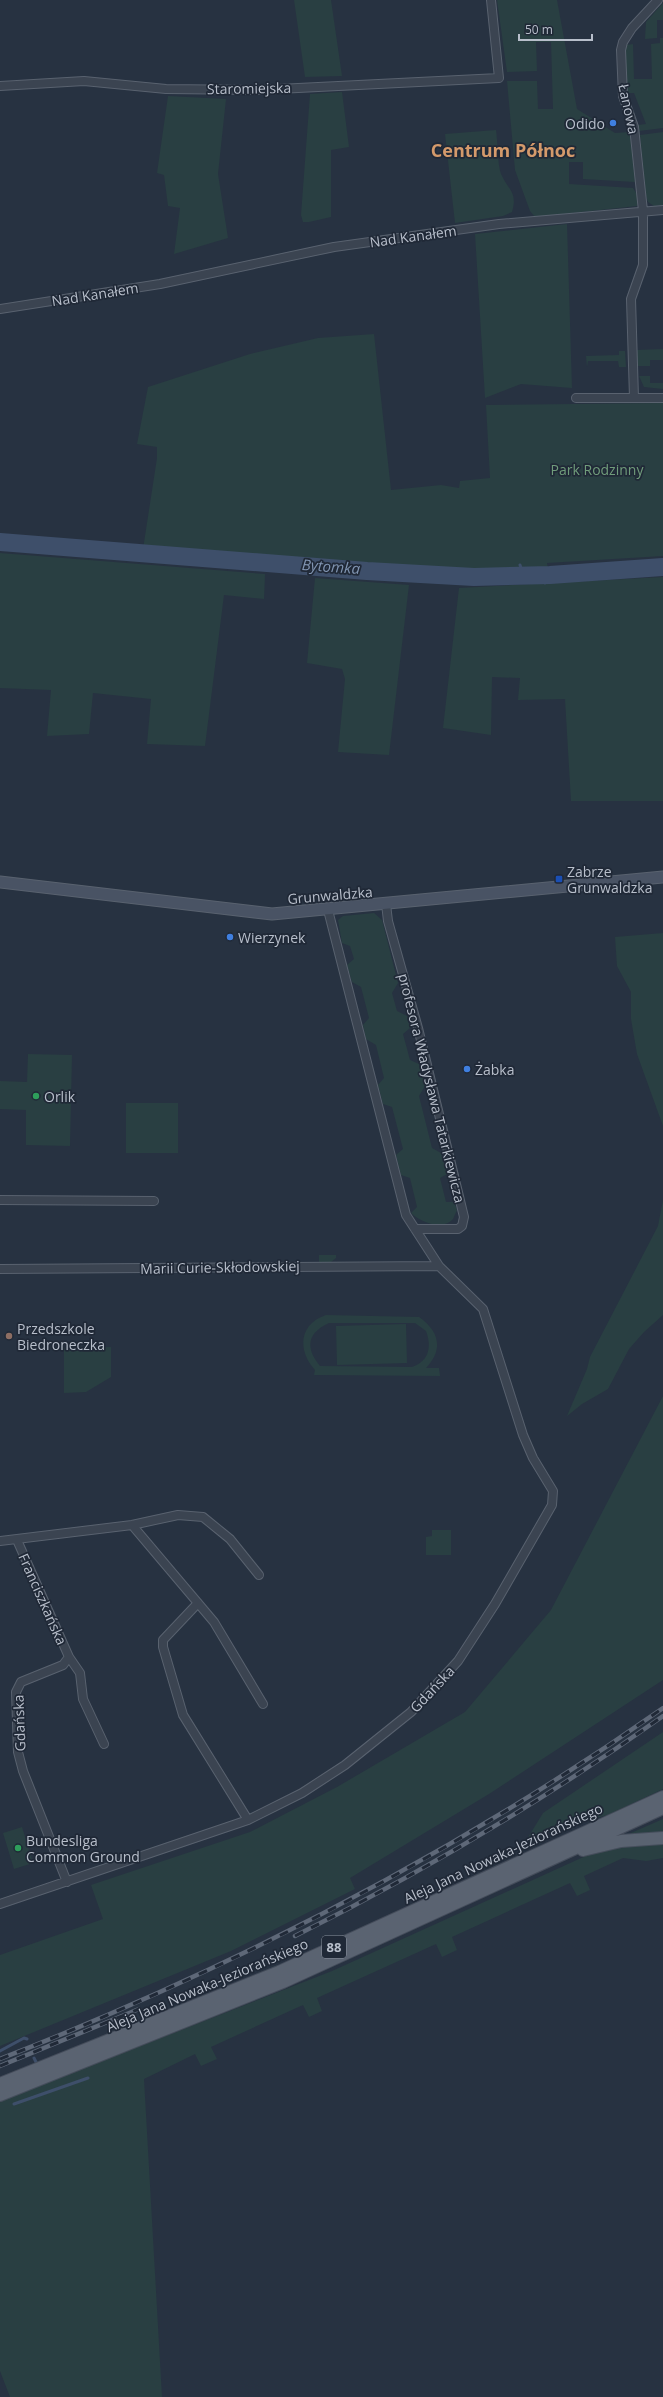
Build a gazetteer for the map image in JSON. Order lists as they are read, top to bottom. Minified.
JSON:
{"streets":{"main road":["Aleja Jana Nowaka-Jeziorańskiego","88"],"street":["Staromiejska","Łanowa","Nad Kanałem","Grunwaldzka","profesora Władysława Tatarkiewicza","Marii Curie-Skłodowskiej","Franciszkańska","Gdańska"]},"crossings":[["Łanowa","Nad Kanałem"],["Grunwaldzka","profesora Władysława Tatarkiewicza"],["Marii Curie-Skłodowskiej","Gdańska"],["Franciszkańska","Gdańska"]],"districts":["Centrum Północ"],"water":["Bytomka"],"parks":["Park Rodzinny"],"places":{"other":["Odido","Wierzynek","Żabka","Orlik","Przedszkole Biedroneczka","Bundesliga Common Ground"],"transit":["Zabrze Grunwaldzka"]},"scale_bar":"50 m"}
